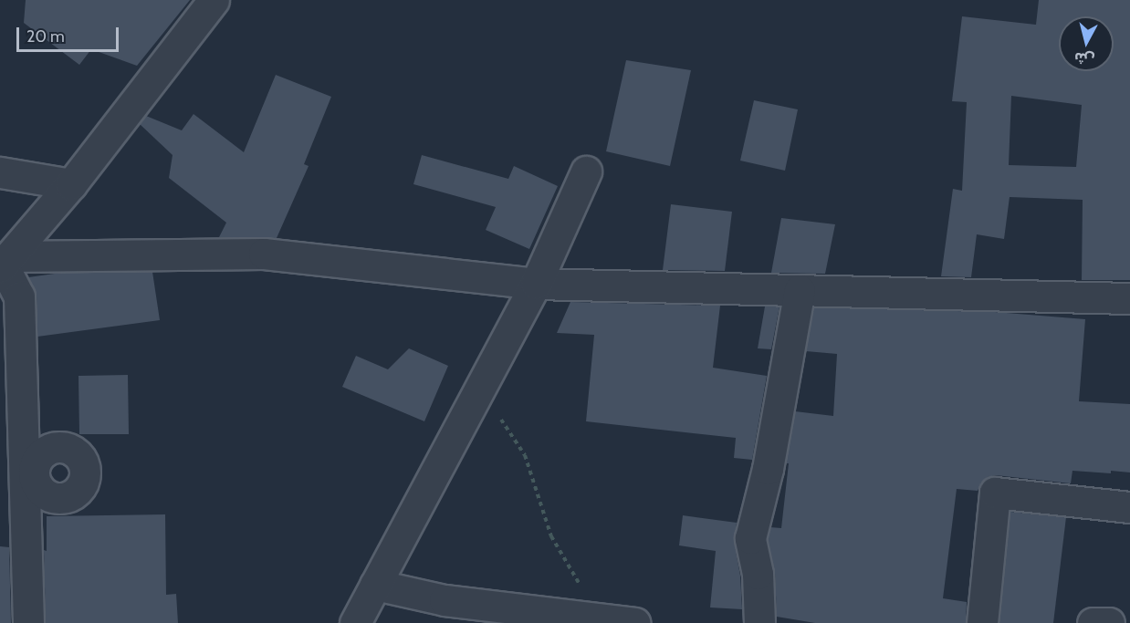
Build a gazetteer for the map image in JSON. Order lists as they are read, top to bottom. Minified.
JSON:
{"scale_bar":"20 m","north":"bottom"}
